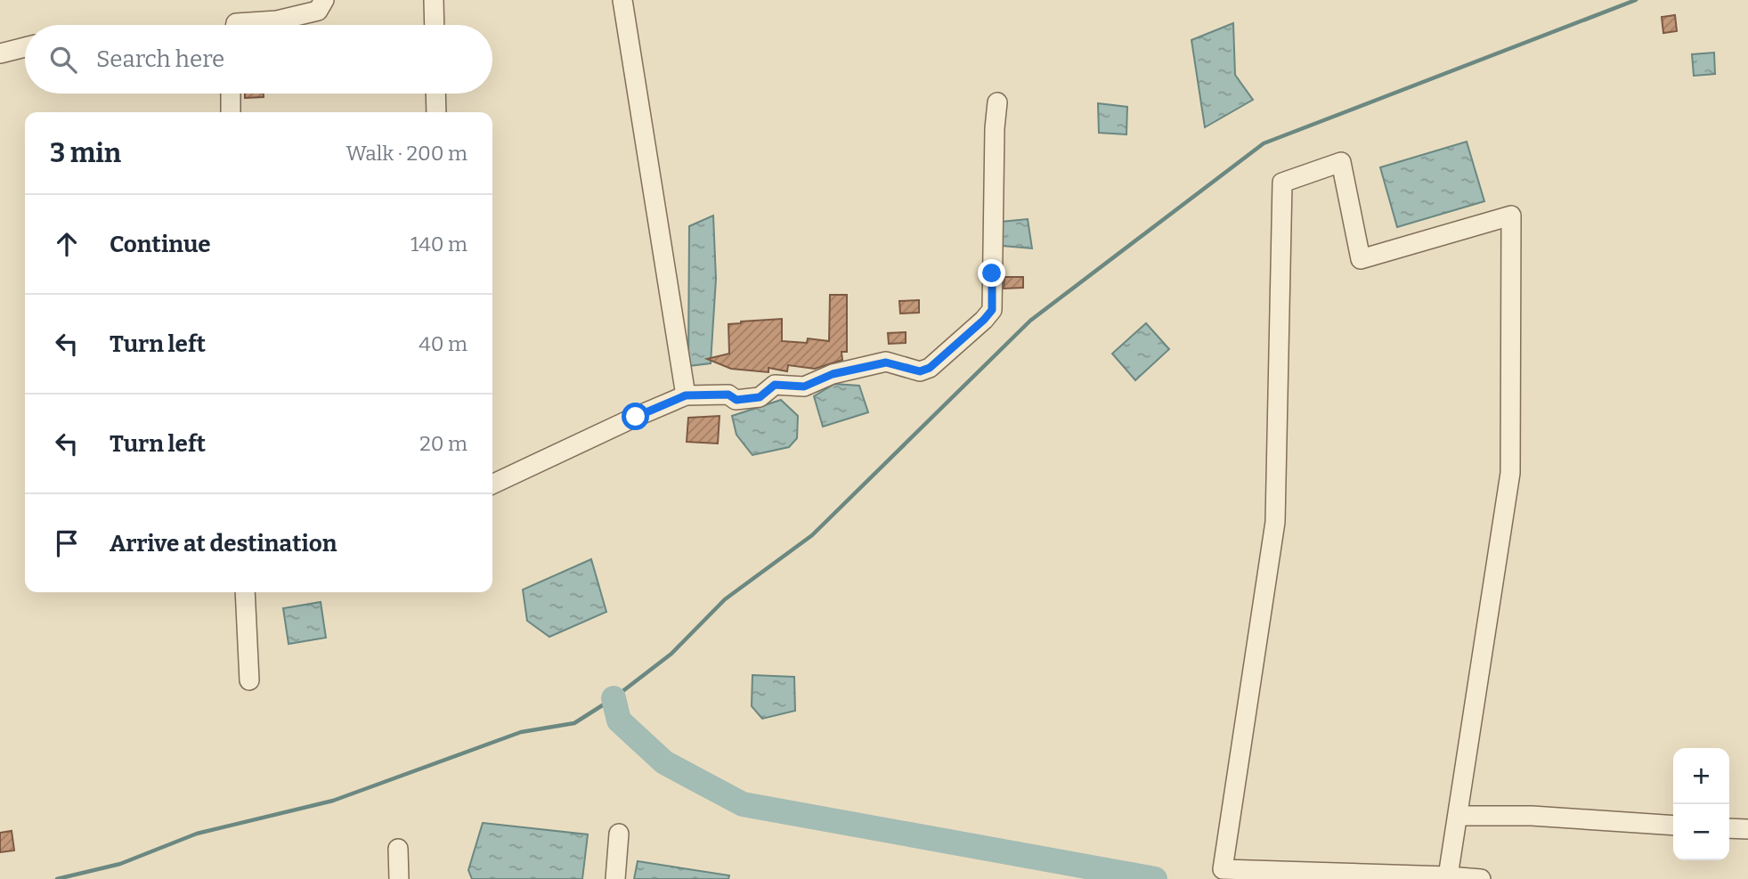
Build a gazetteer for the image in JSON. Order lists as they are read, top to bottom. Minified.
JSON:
{"page":{"search":"Search here","heading":["3 min","Walk · 200 m"],"list":[["Continue","140 m"],["Turn left","40 m"],["Turn left","20 m"],"Arrive at destination"],"map_buttons":["+","−"]}}
